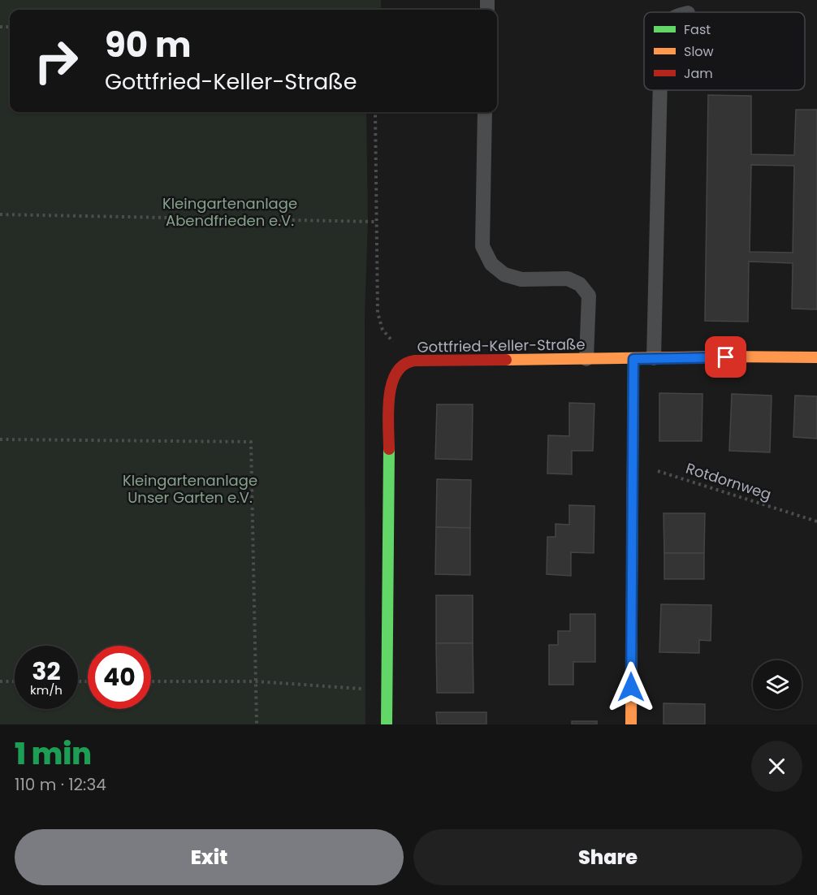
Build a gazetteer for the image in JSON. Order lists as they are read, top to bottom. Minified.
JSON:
{"streets":{"street":["Gottfried-Keller-Straße"],"path":["Rotdornweg"]},"parks":["Kleingartenanlage Abendfrieden e.V.","Kleingartenanlage Unser Garten e.V."],"legend":["Fast","Slow","Jam"],"page":{"turn":["90 m","Gottfried-Keller-Straße"],"speed":"32 km/h","limit":"40","heading":["1 min","110 m · 12:34"],"buttons":["Exit","Share"]}}
